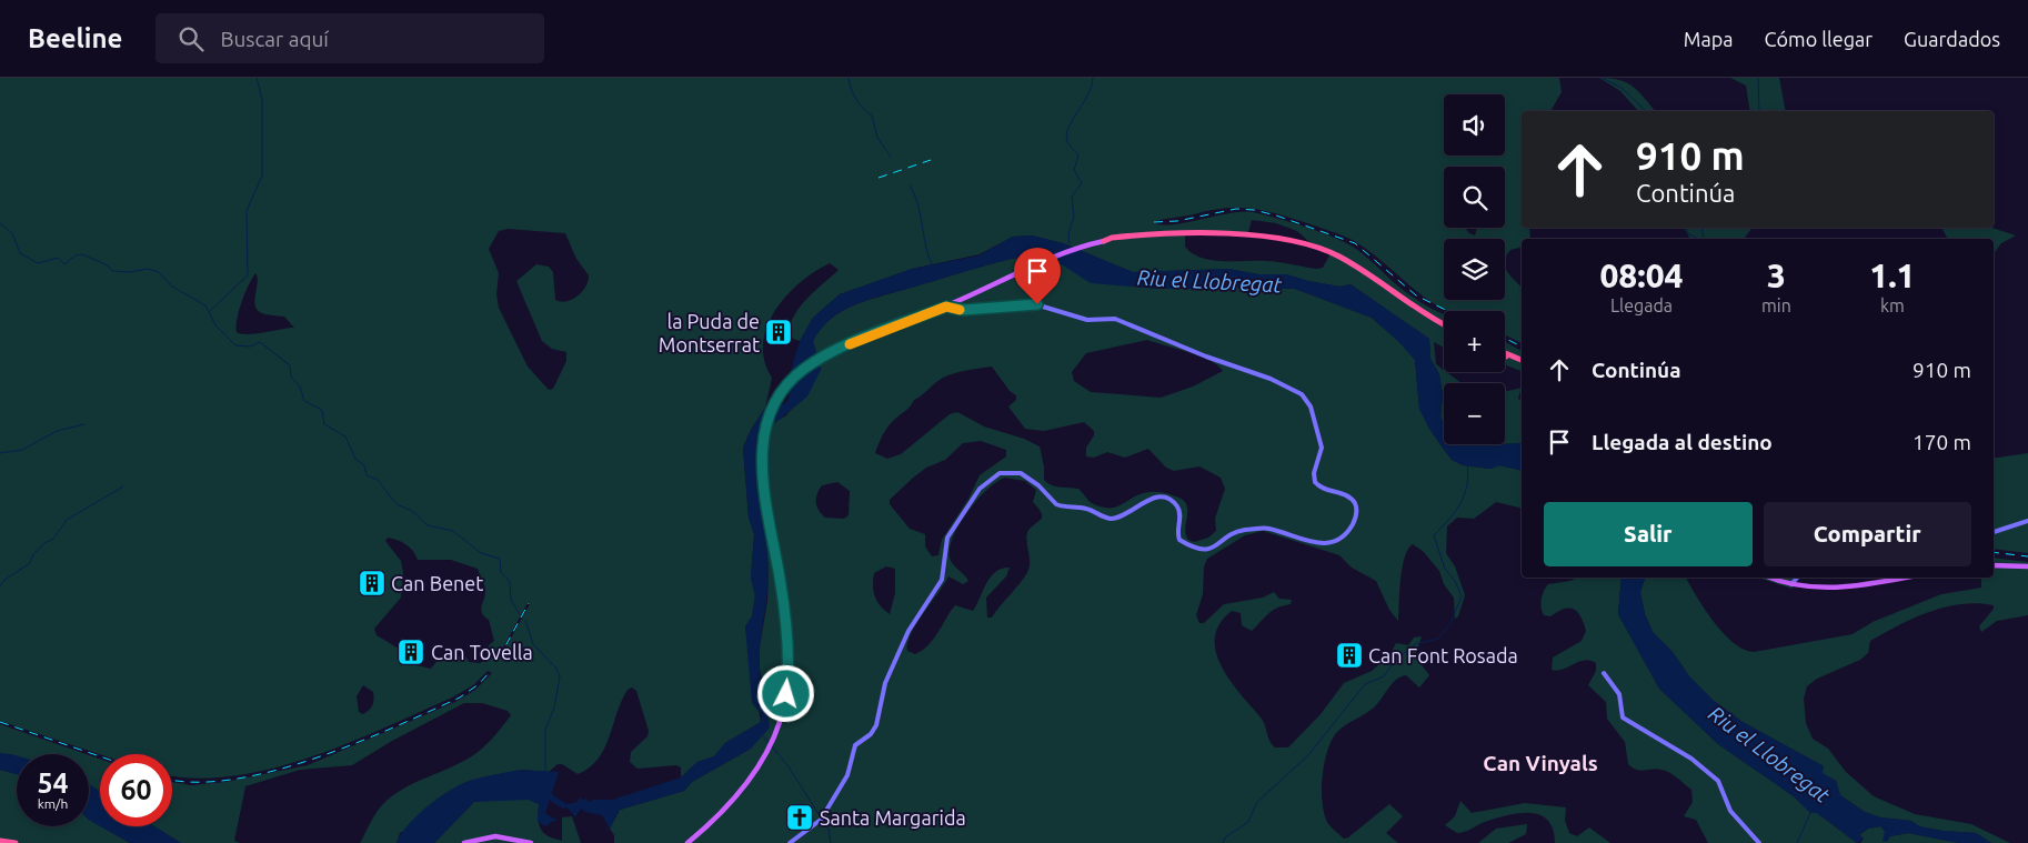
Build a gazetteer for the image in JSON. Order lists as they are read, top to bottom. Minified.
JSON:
{"districts":["Can Vinyals"],"water":["Riu el Llobregat"],"places":{"building":["la Puda de Montserrat","Can Benet","Can Tovella","Can Font Rosada"],"church":["Santa Margarida"]},"page":{"header":"Beeline","search":"Buscar aquí","nav":["Mapa","Cómo llegar","Guardados"],"map_buttons":["+","−"],"turn":["910 m","Continúa"],"eta":["08:04","Llegada","3","min","1.1","km"],"list":[{"name":"Continúa","value":"910 m"},{"name":"Llegada al destino","value":"170 m"}],"buttons":["Salir","Compartir"],"speed":"54 km/h","limit":"60"}}
